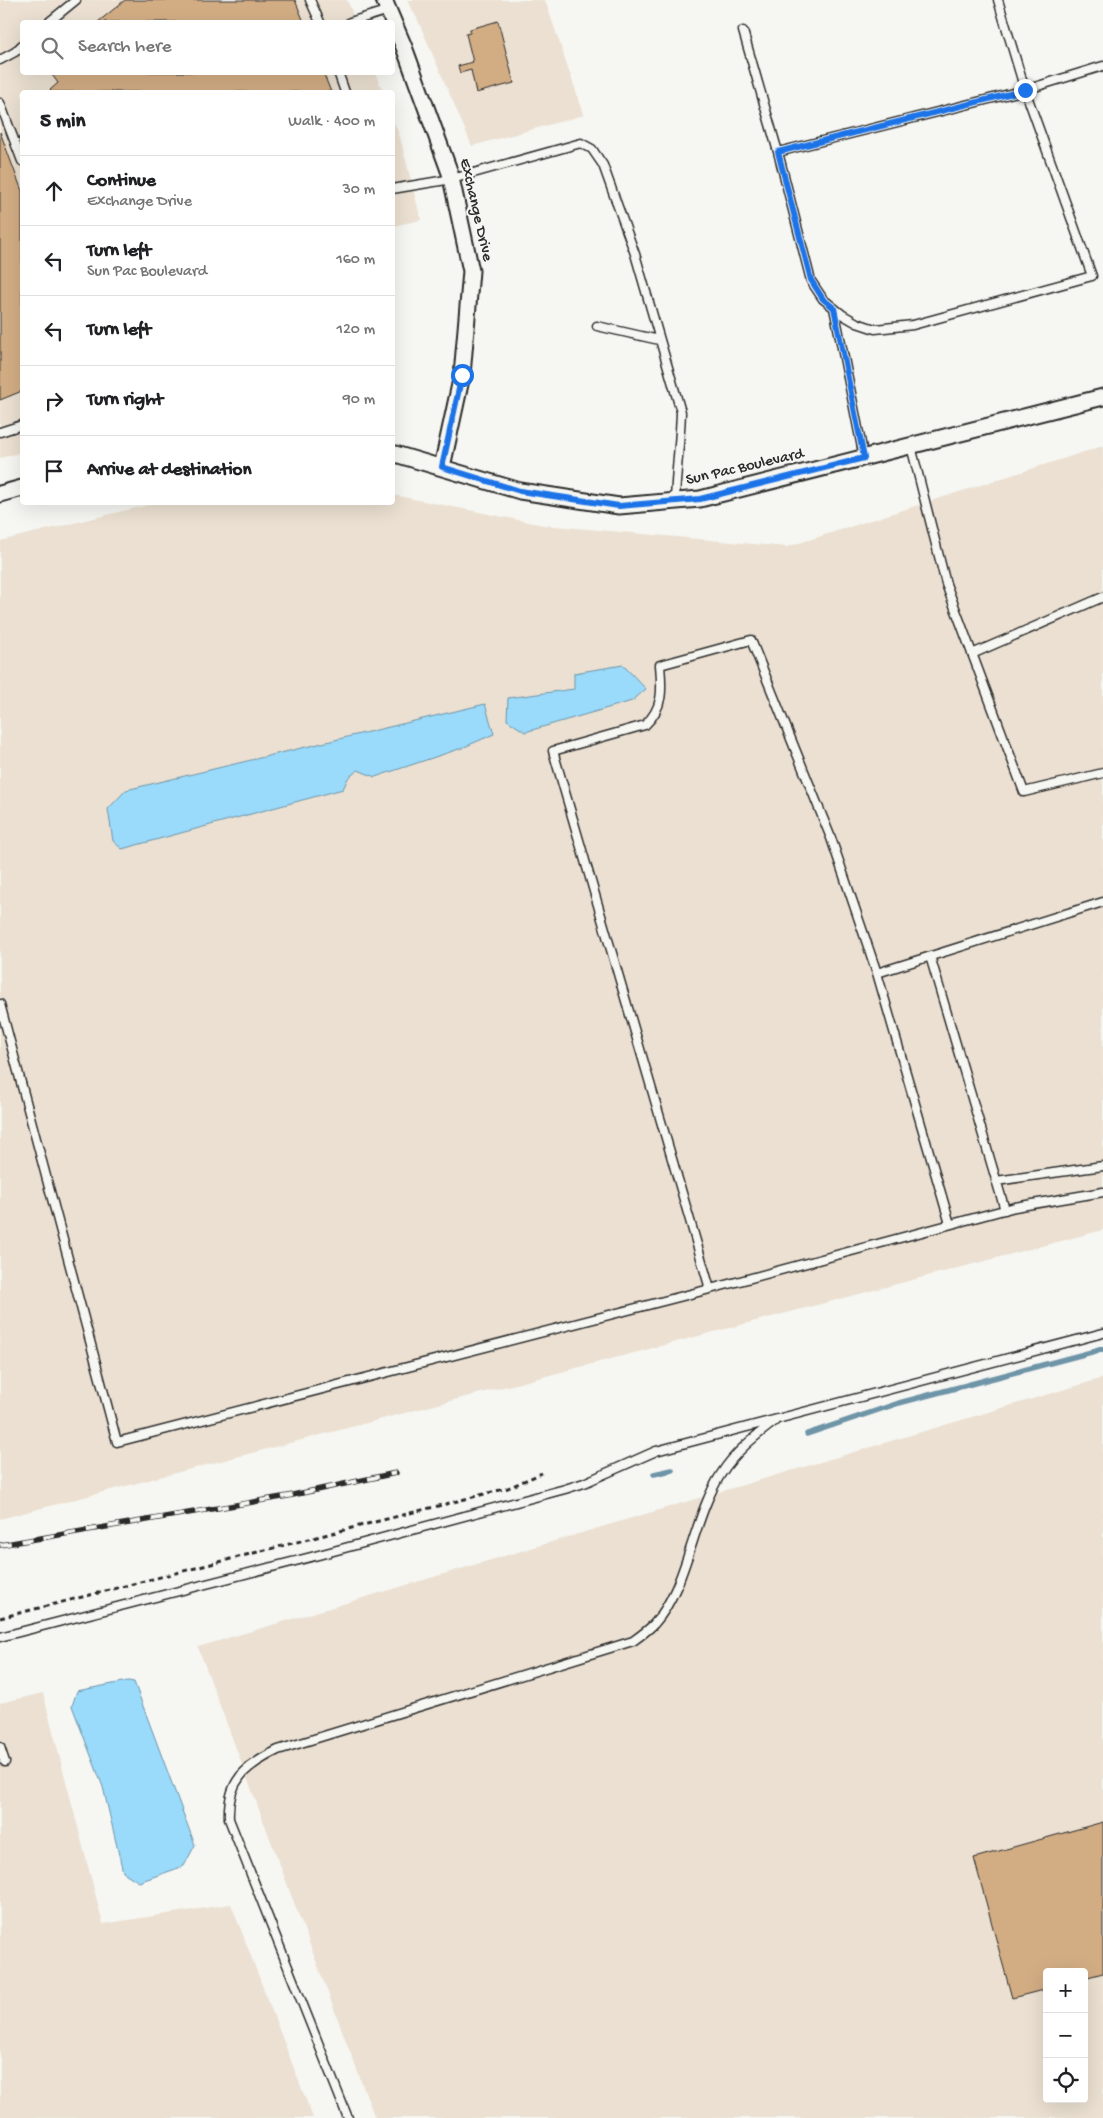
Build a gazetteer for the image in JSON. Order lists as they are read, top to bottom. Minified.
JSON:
{"streets":{"street":["Exchange Drive","Sun Pac Boulevard"]},"crossings":[["Exchange Drive","Sun Pac Boulevard"]],"page":{"search":"Search here","heading":["5 min","Walk · 400 m"],"list":[["Continue","Exchange Drive","30 m"],["Turn left","Sun Pac Boulevard","160 m"],["Turn left","120 m"],["Turn right","90 m"],"Arrive at destination"],"map_buttons":["+","−"]}}
